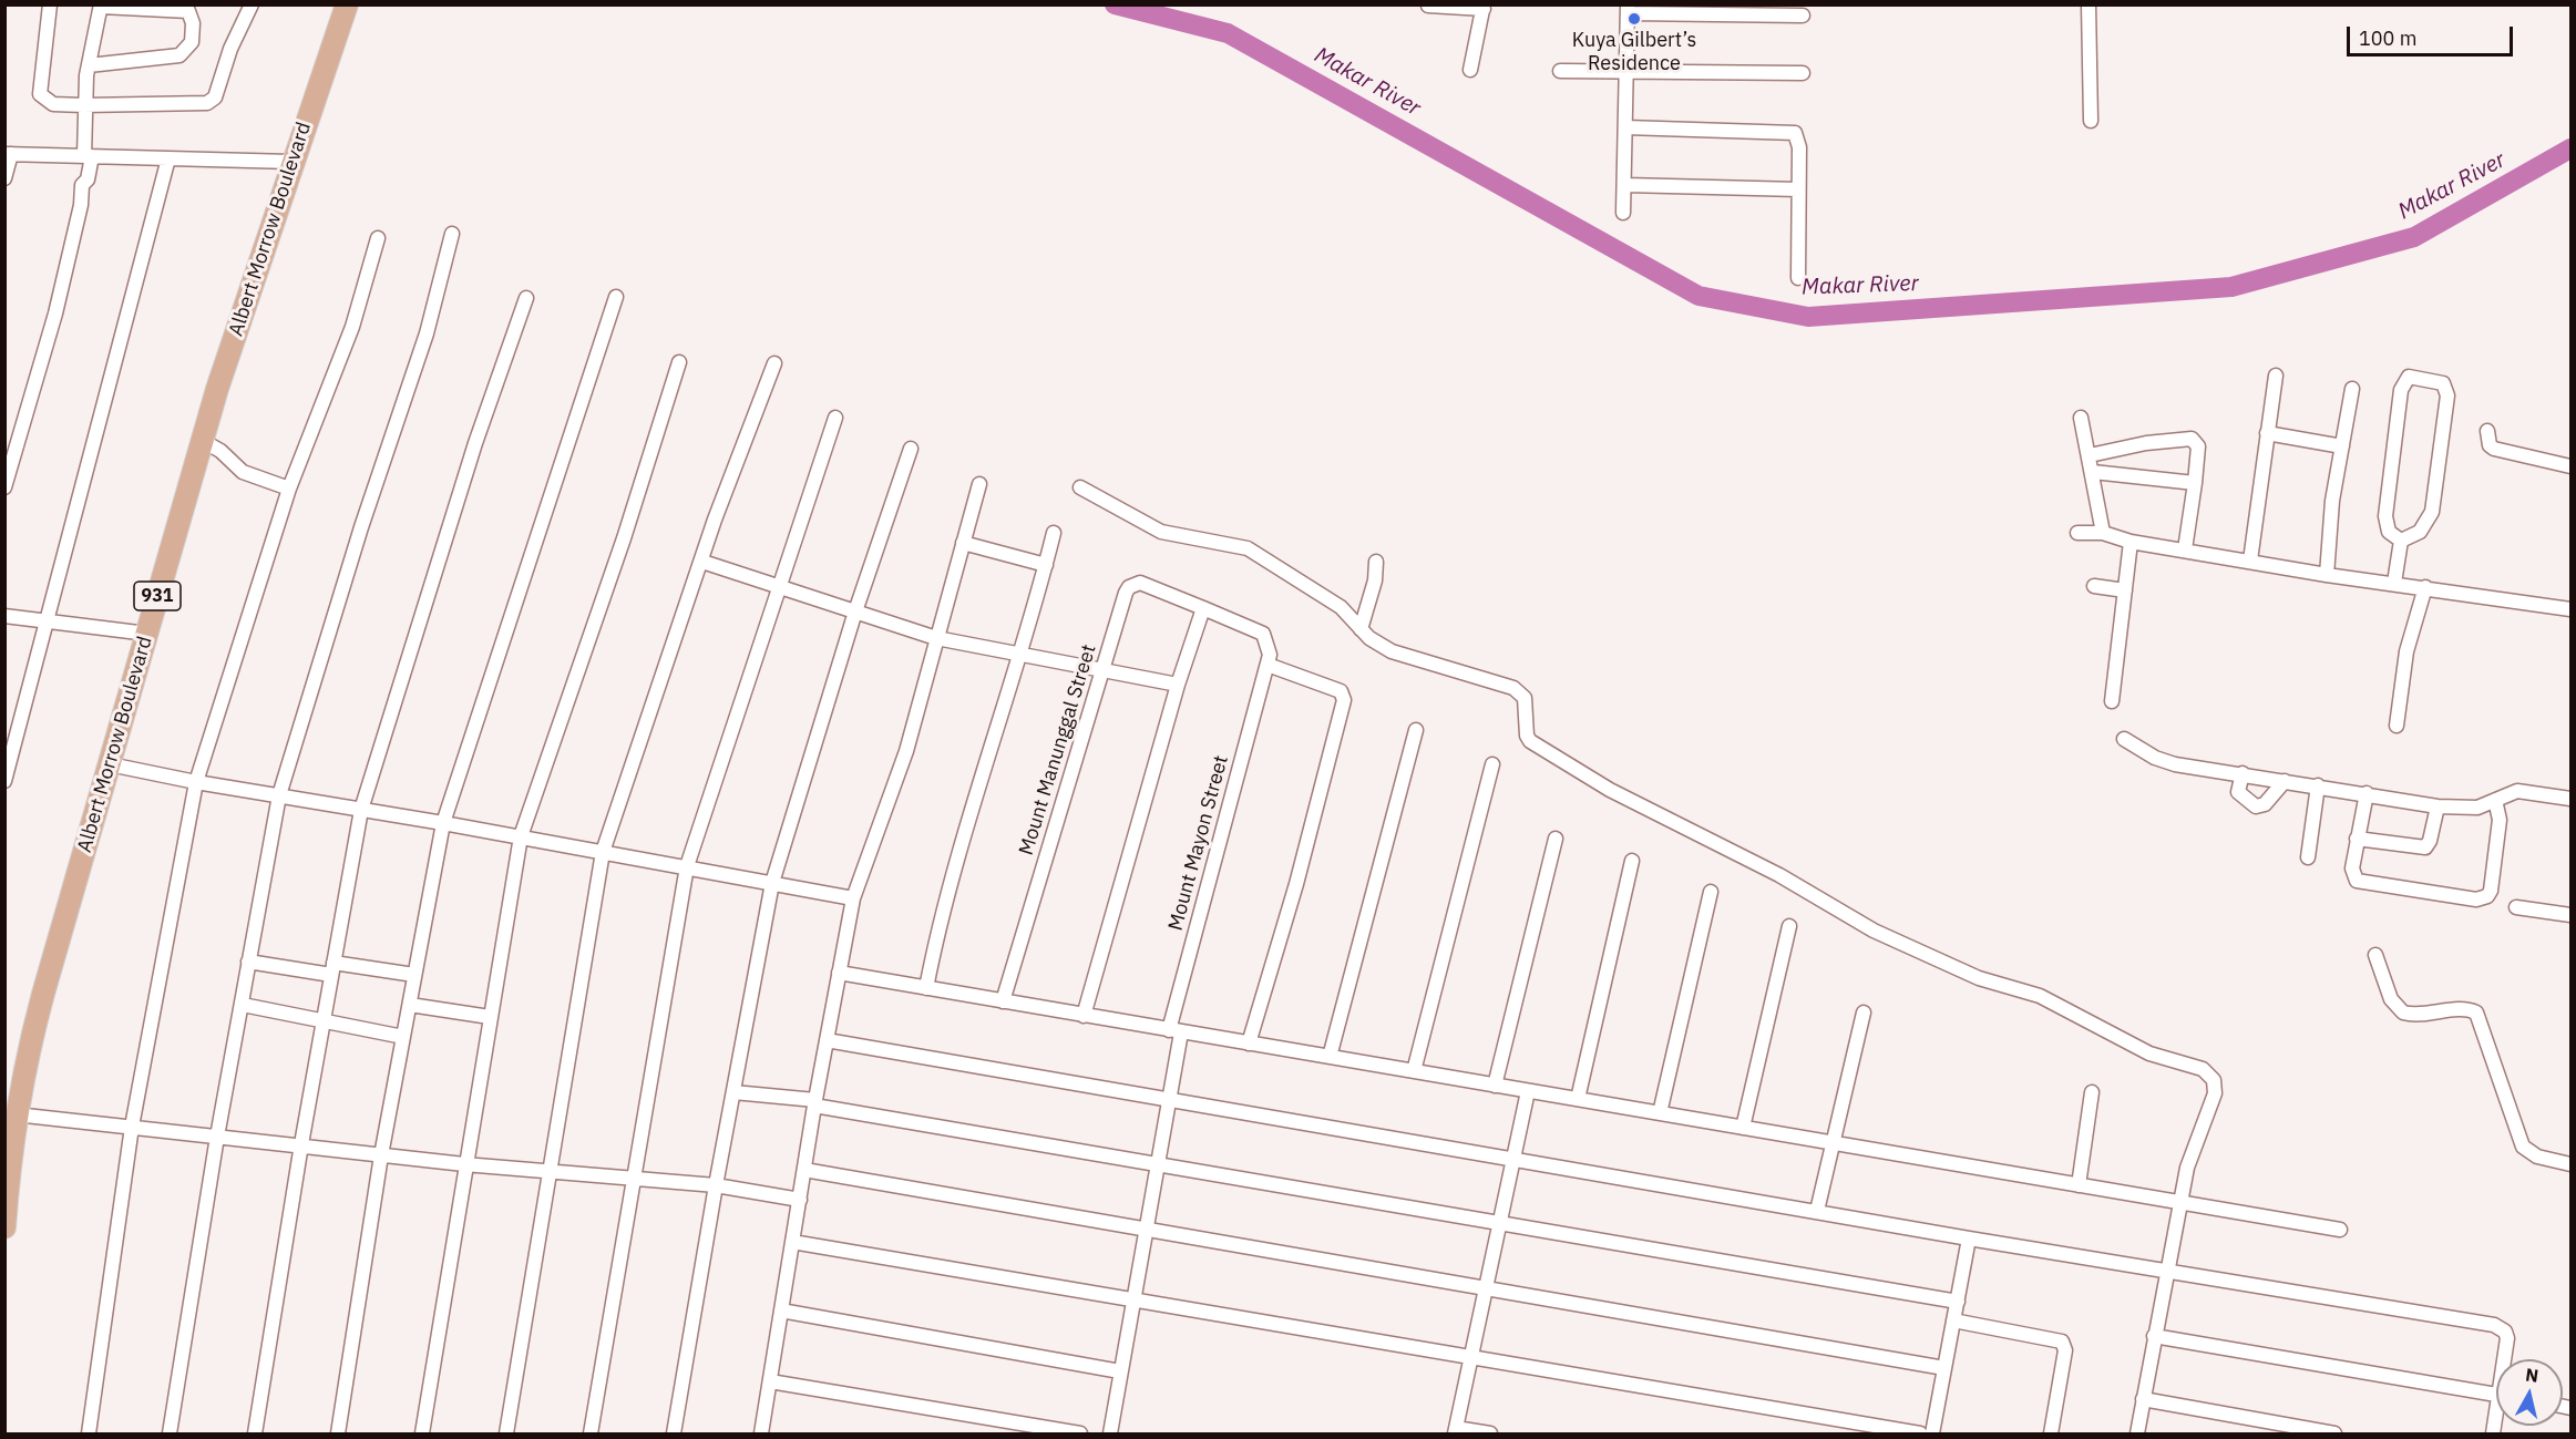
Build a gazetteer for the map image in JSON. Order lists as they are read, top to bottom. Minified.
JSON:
{"streets":{"main road":["Albert Morrow Boulevard","931"],"street":["Mount Manunggal Street","Mount Mayon Street"]},"water":["Makar River"],"places":["Kuya Gilbert’s Residence"],"scale_bar":"100 m","north":"top"}
